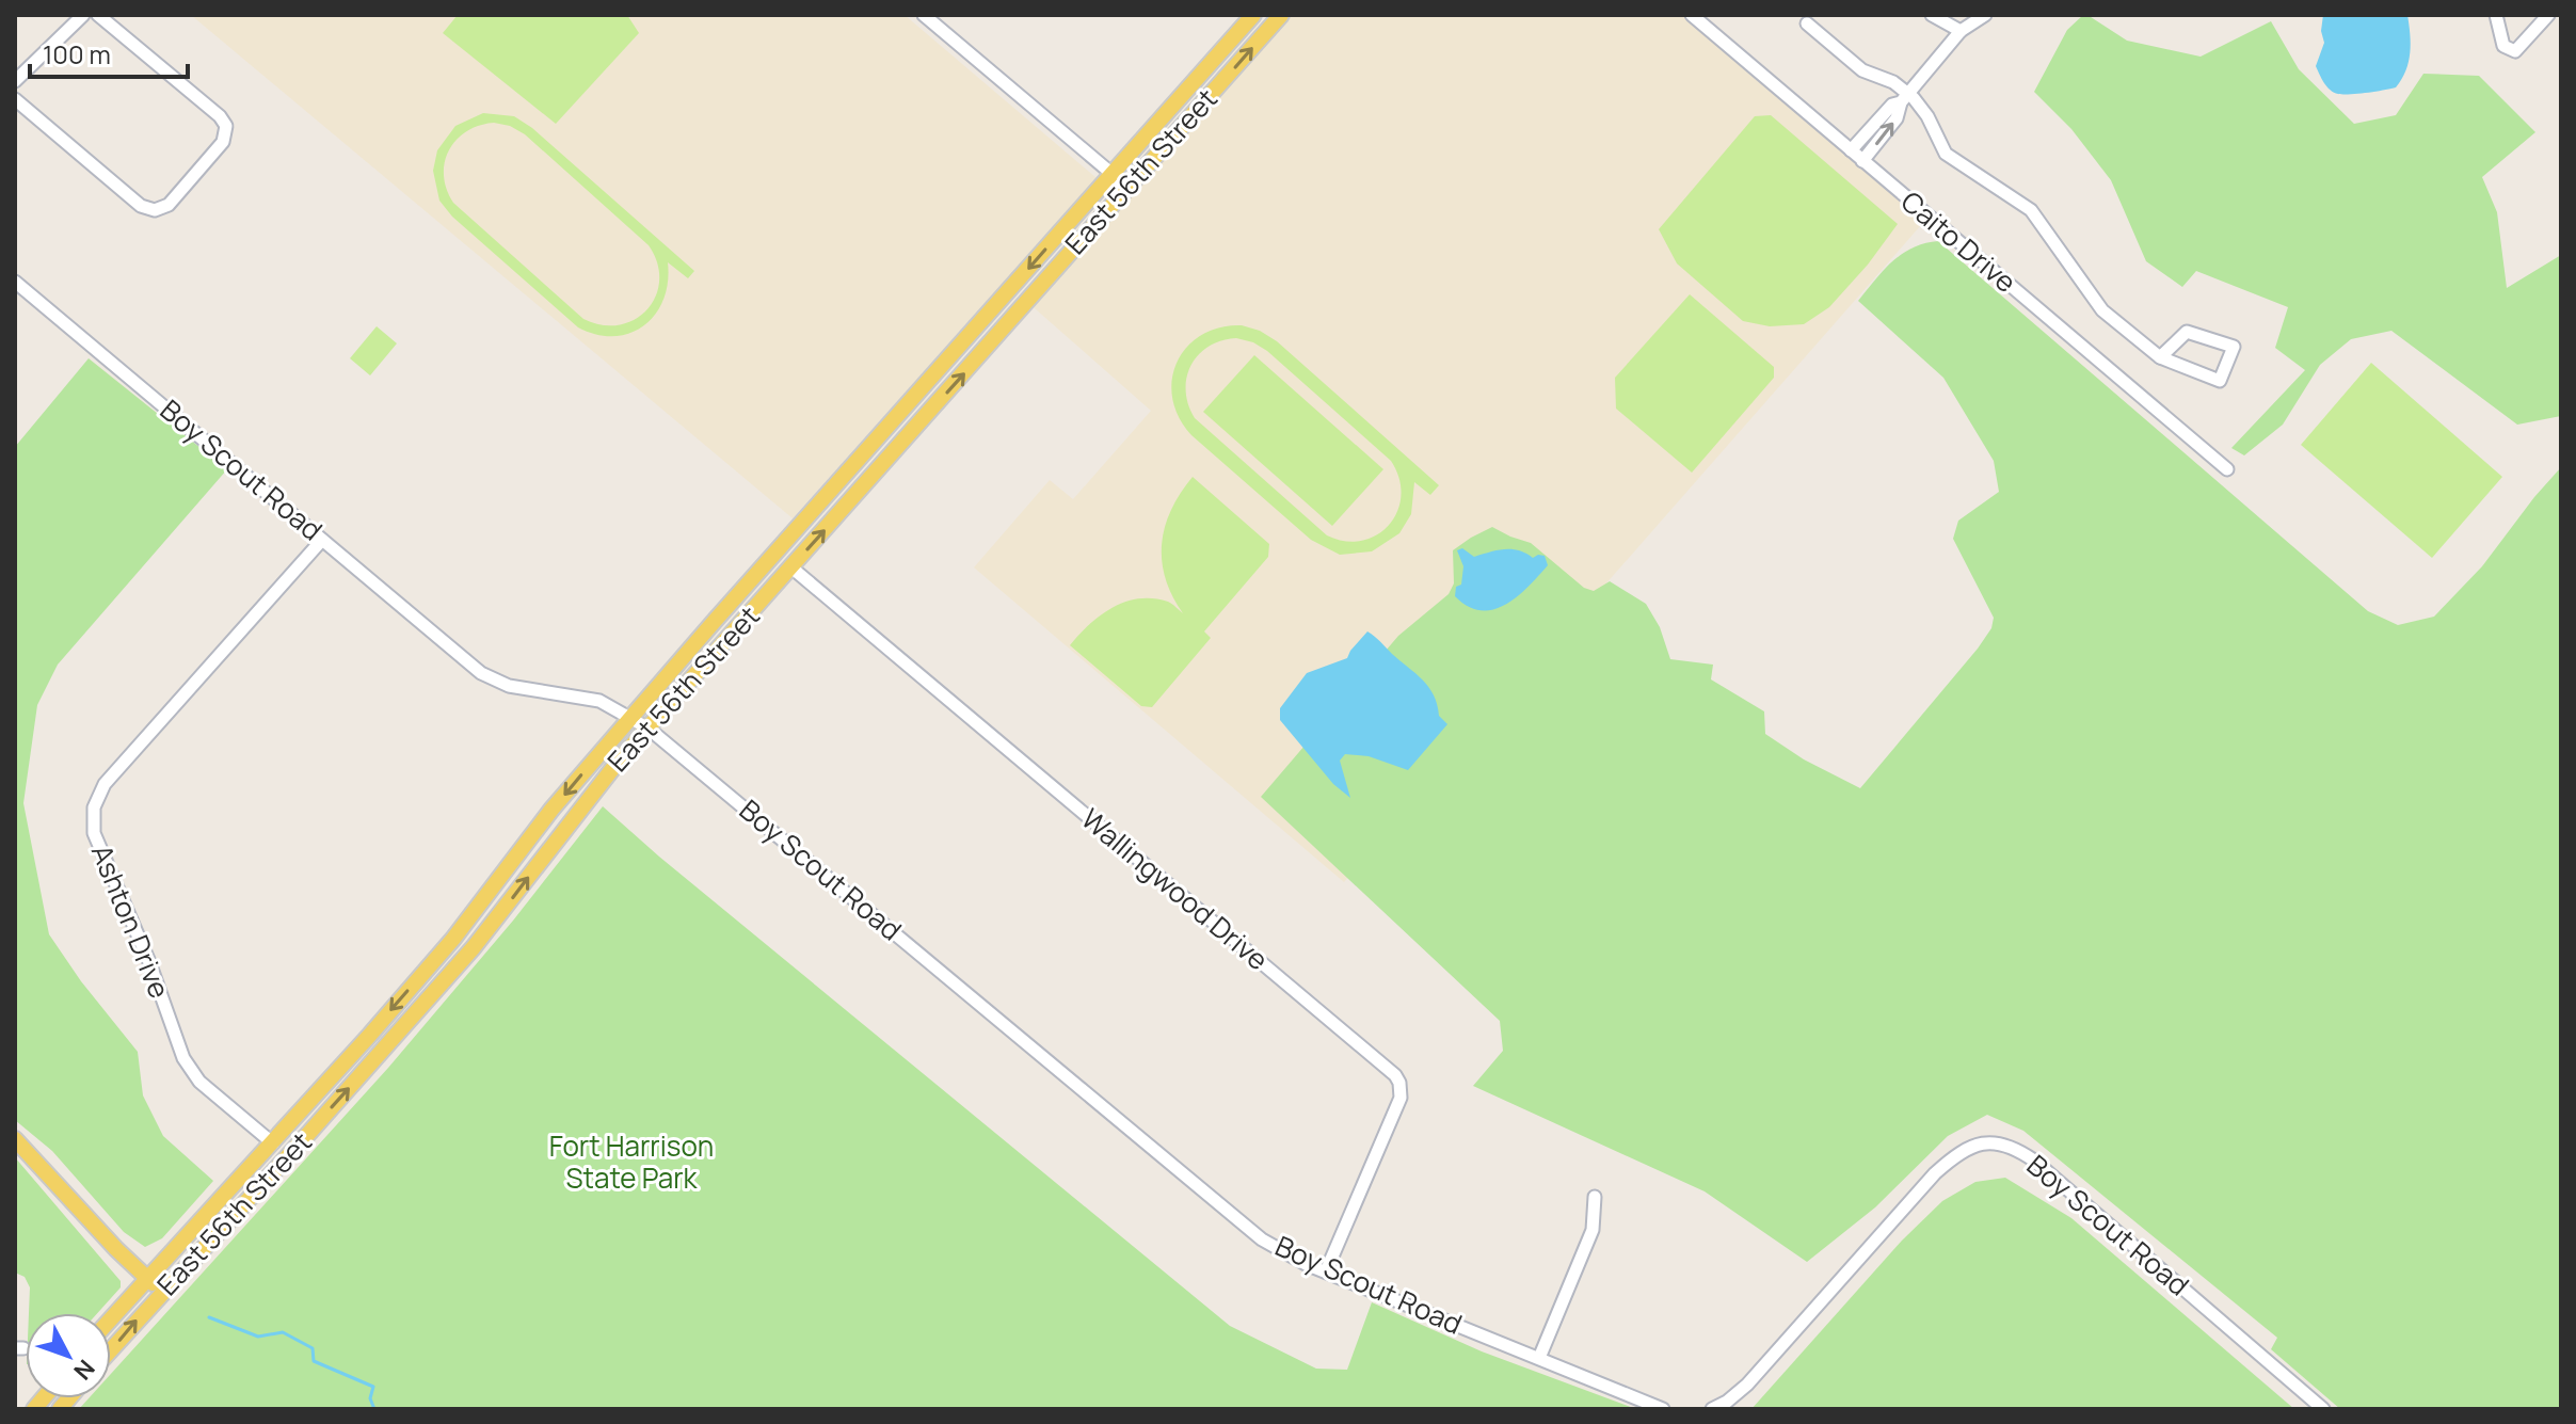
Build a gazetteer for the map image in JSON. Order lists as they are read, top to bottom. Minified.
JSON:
{"streets":{"main road":["East 56th Street"],"street":["Caito Drive","Boy Scout Road","Wallingwood Drive","Ashton Drive"]},"crossings":[["East 56th Street","Boy Scout Road"],["East 56th Street","Wallingwood Drive"],["East 56th Street","Ashton Drive"],["Boy Scout Road","Wallingwood Drive"],["Boy Scout Road","Ashton Drive"]],"parks":["Fort Harrison State Park"],"scale_bar":"100 m","north":"bottom right"}
